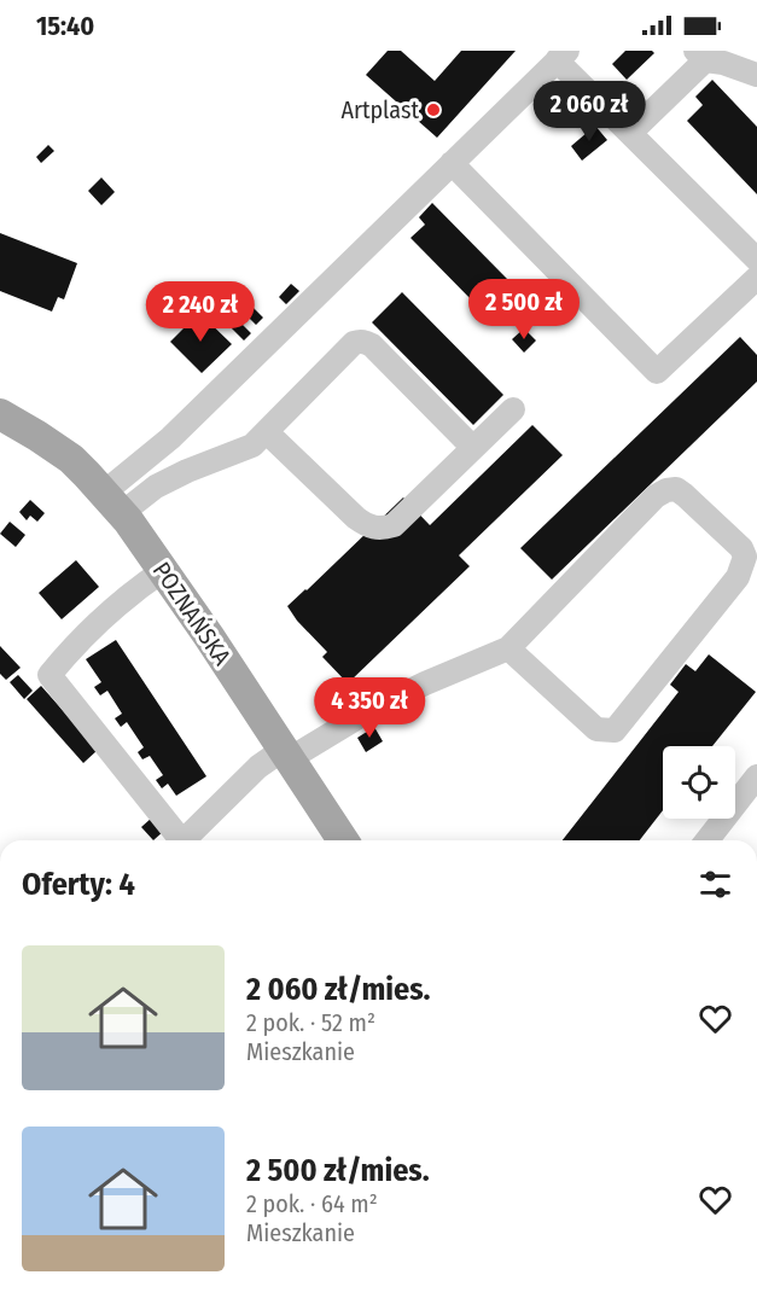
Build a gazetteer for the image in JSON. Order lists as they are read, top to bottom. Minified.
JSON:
{"streets":{"main road":["POZNAŃSKA"]},"places":["Artplast"],"page":{"status":"15:40","price":["2 060 zł","2 500 zł","2 240 zł","4 350 zł"],"heading":"Oferty: 4","list":[{"name":"2 060 zł/mies.","note":"2 pok. · 52 m² · Mieszkanie"},{"name":"2 500 zł/mies.","note":"2 pok. · 64 m² · Mieszkanie"}]}}
